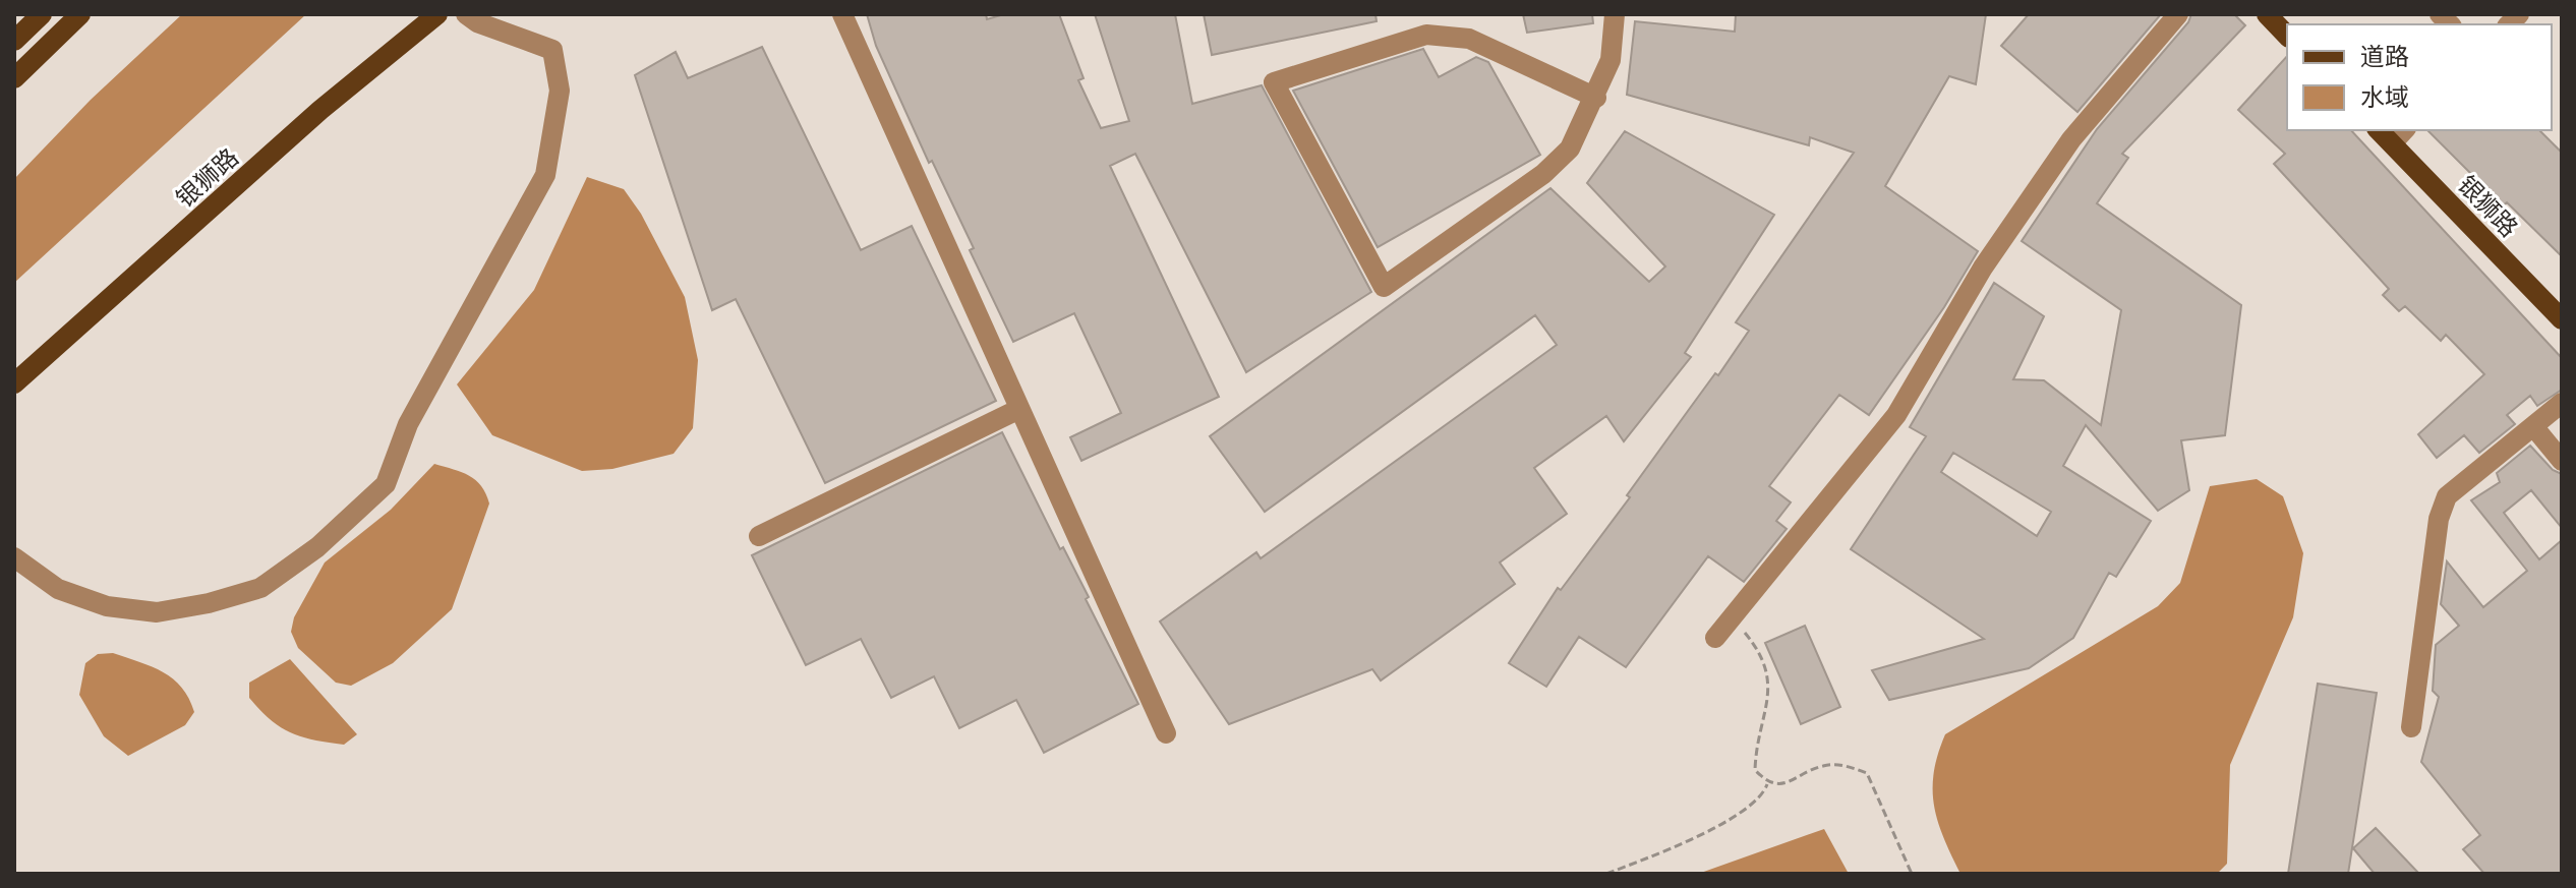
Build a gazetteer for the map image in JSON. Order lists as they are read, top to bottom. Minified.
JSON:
{"streets":{"main road":["银狮路"]},"legend":["道路","水域"]}
